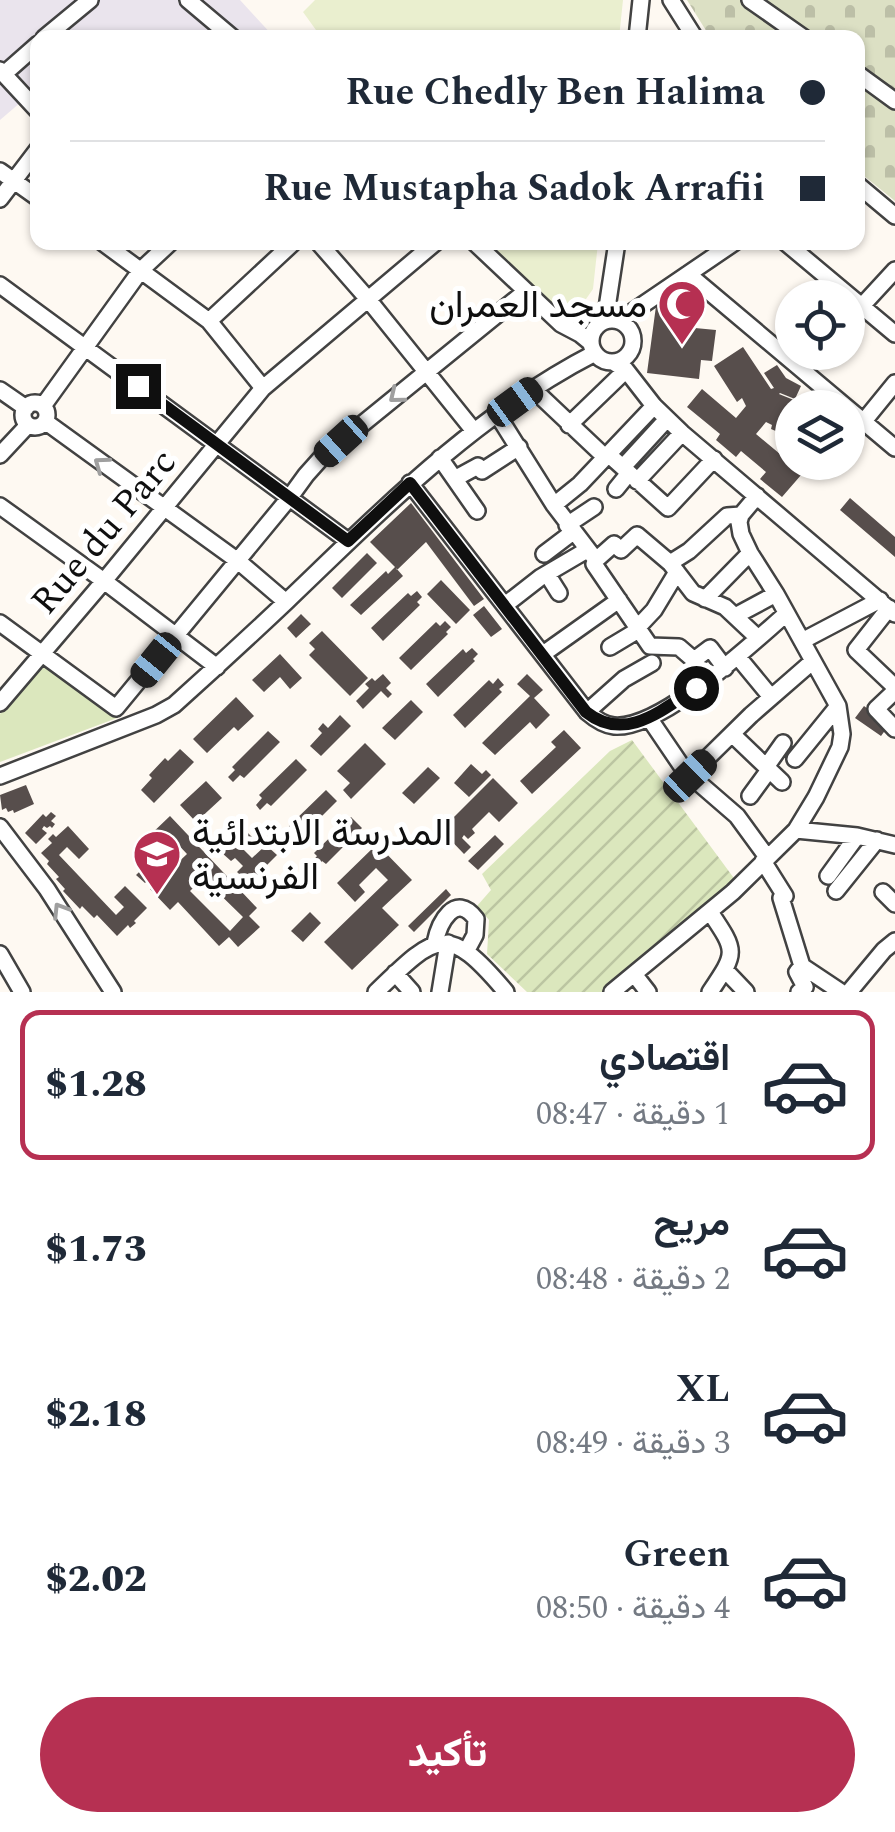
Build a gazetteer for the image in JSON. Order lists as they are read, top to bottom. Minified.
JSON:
{"streets":{"street":["Rue du Parc"]},"places":{"mosque":["مسجد العمران"],"school or university":["المدرسة الابتدائية الفرنسية"]},"page":{"banner":["Rue Chedly Ben Halima","Rue Mustapha Sadok Arrafii"],"list":[{"name":"اقتصادي","note":"1 دقيقة · 08:47","value":"$1.28"},{"name":"مريح","note":"2 دقيقة · 08:48","value":"$1.73"},{"name":"XL","note":"3 دقيقة · 08:49","value":"$2.18"},{"name":"Green","note":"4 دقيقة · 08:50","value":"$2.02"}],"buttons":"تأكيد"}}
